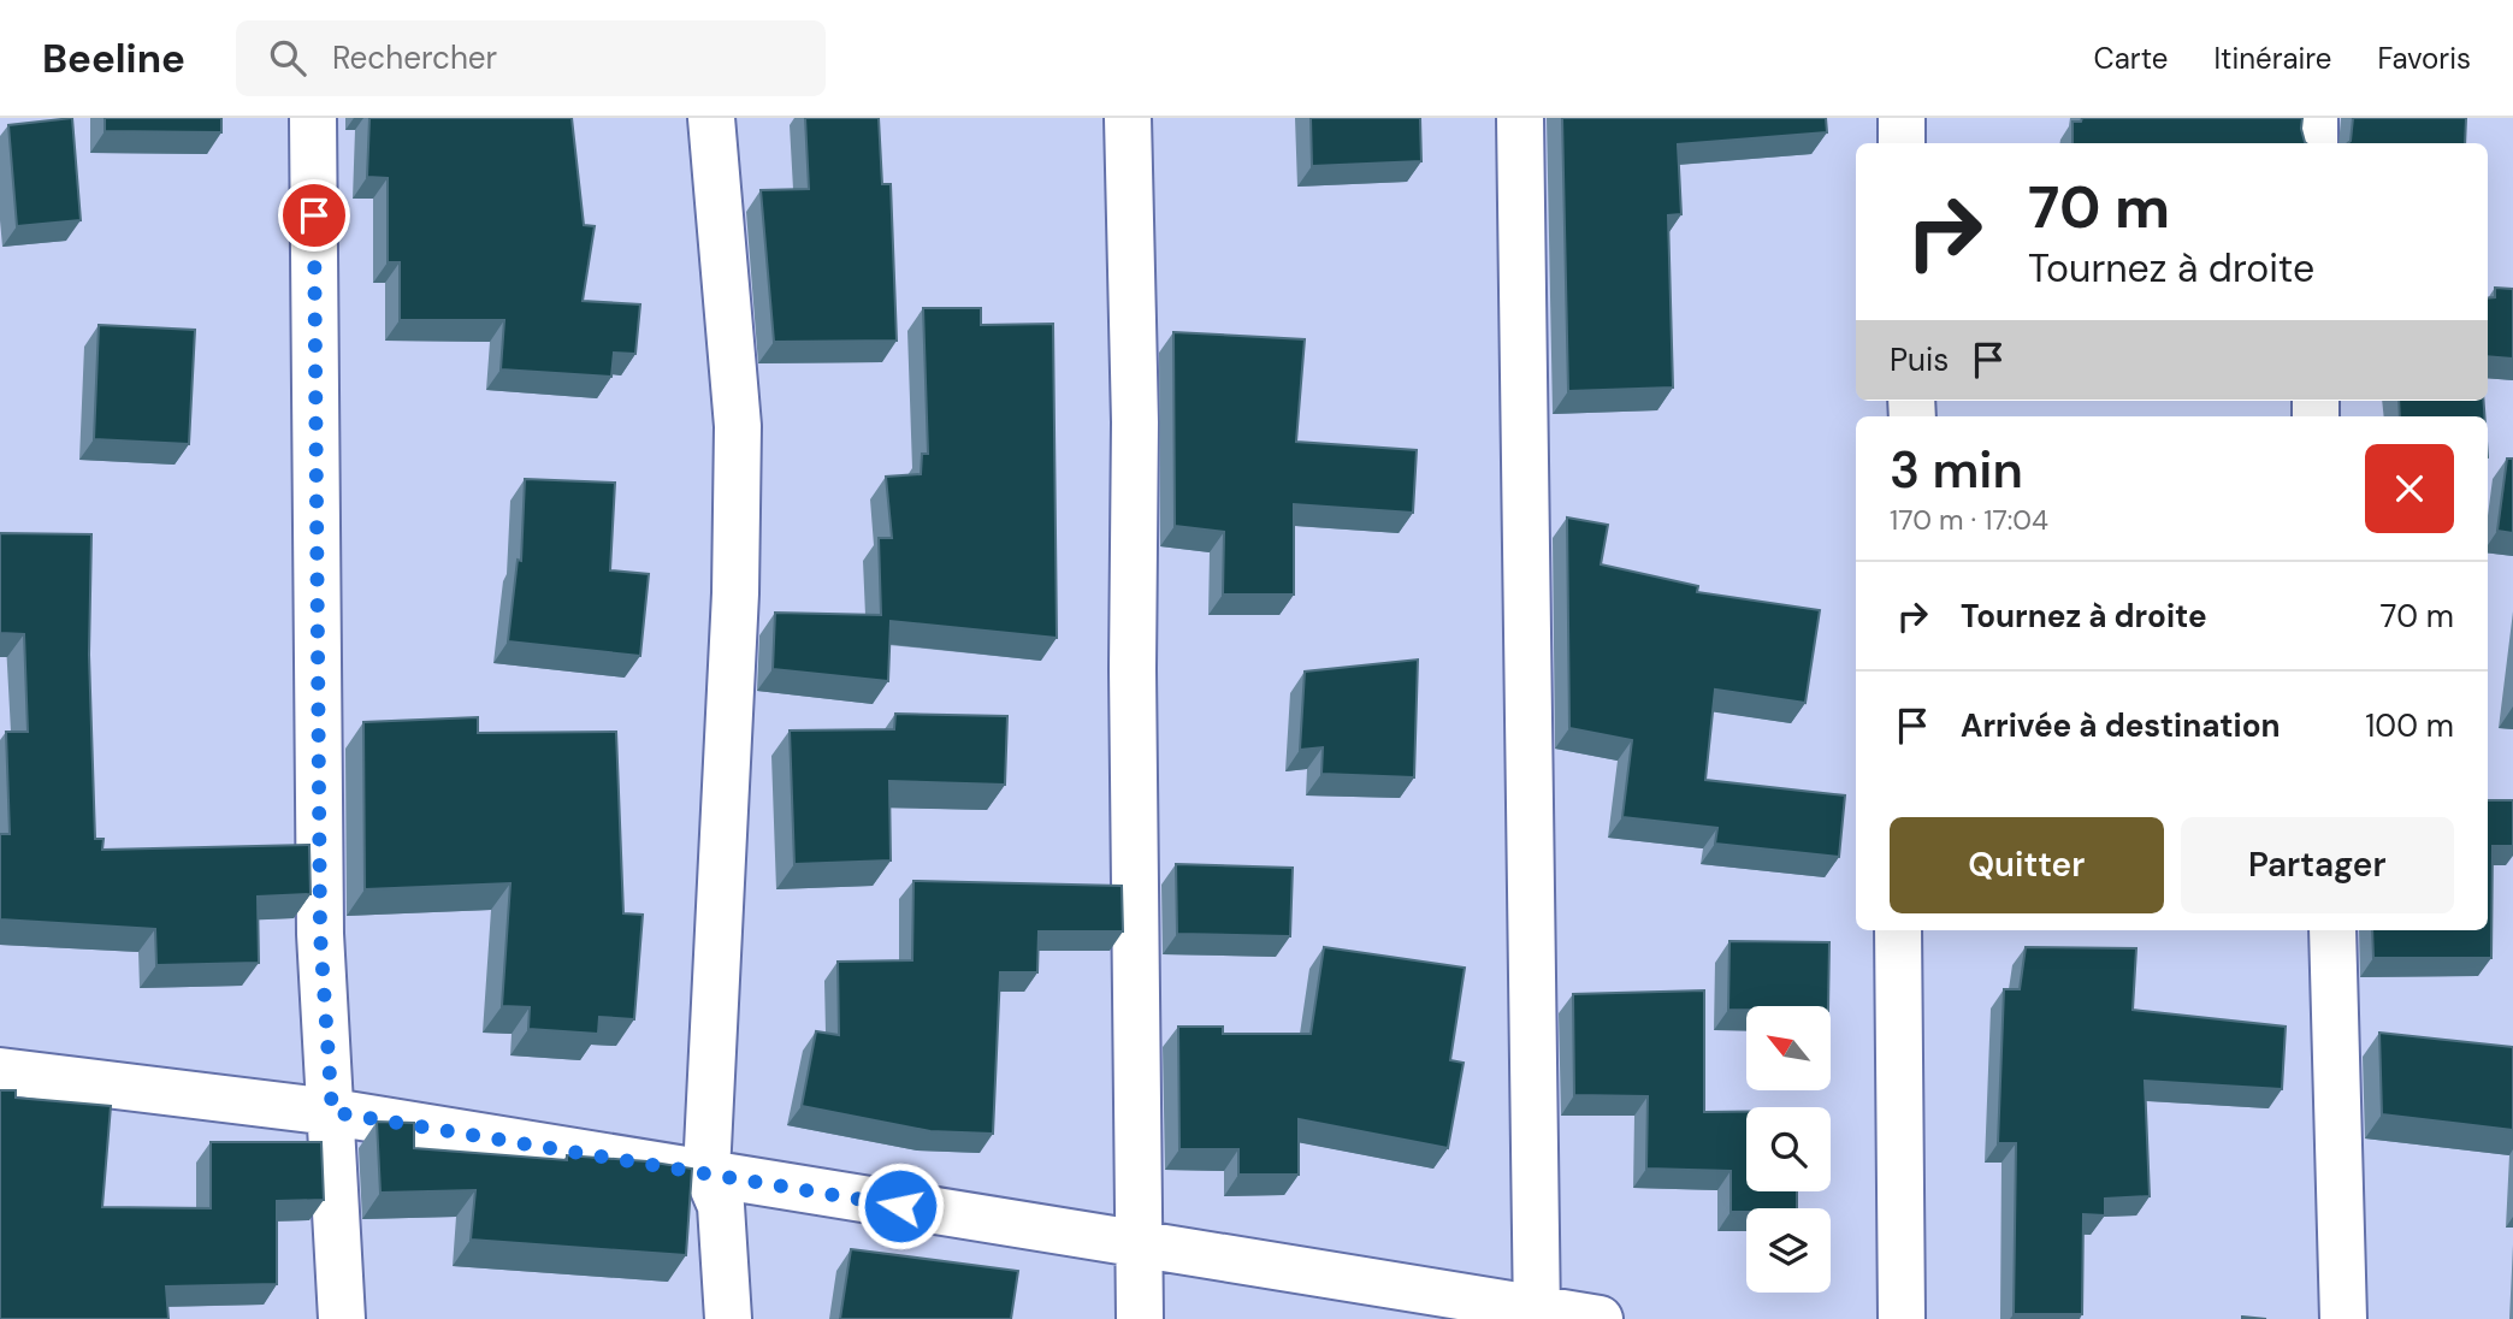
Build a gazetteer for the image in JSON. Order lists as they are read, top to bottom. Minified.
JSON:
{"north":"top left","page":{"header":"Beeline","search":"Rechercher","nav":["Carte","Itinéraire","Favoris"],"turn":["70 m","Tournez à droite"],"then":"Puis","heading":["3 min","170 m · 17:04"],"list":[{"name":"Tournez à droite","value":"70 m"},{"name":"Arrivée à destination","value":"100 m"}],"buttons":["Quitter","Partager"]}}
